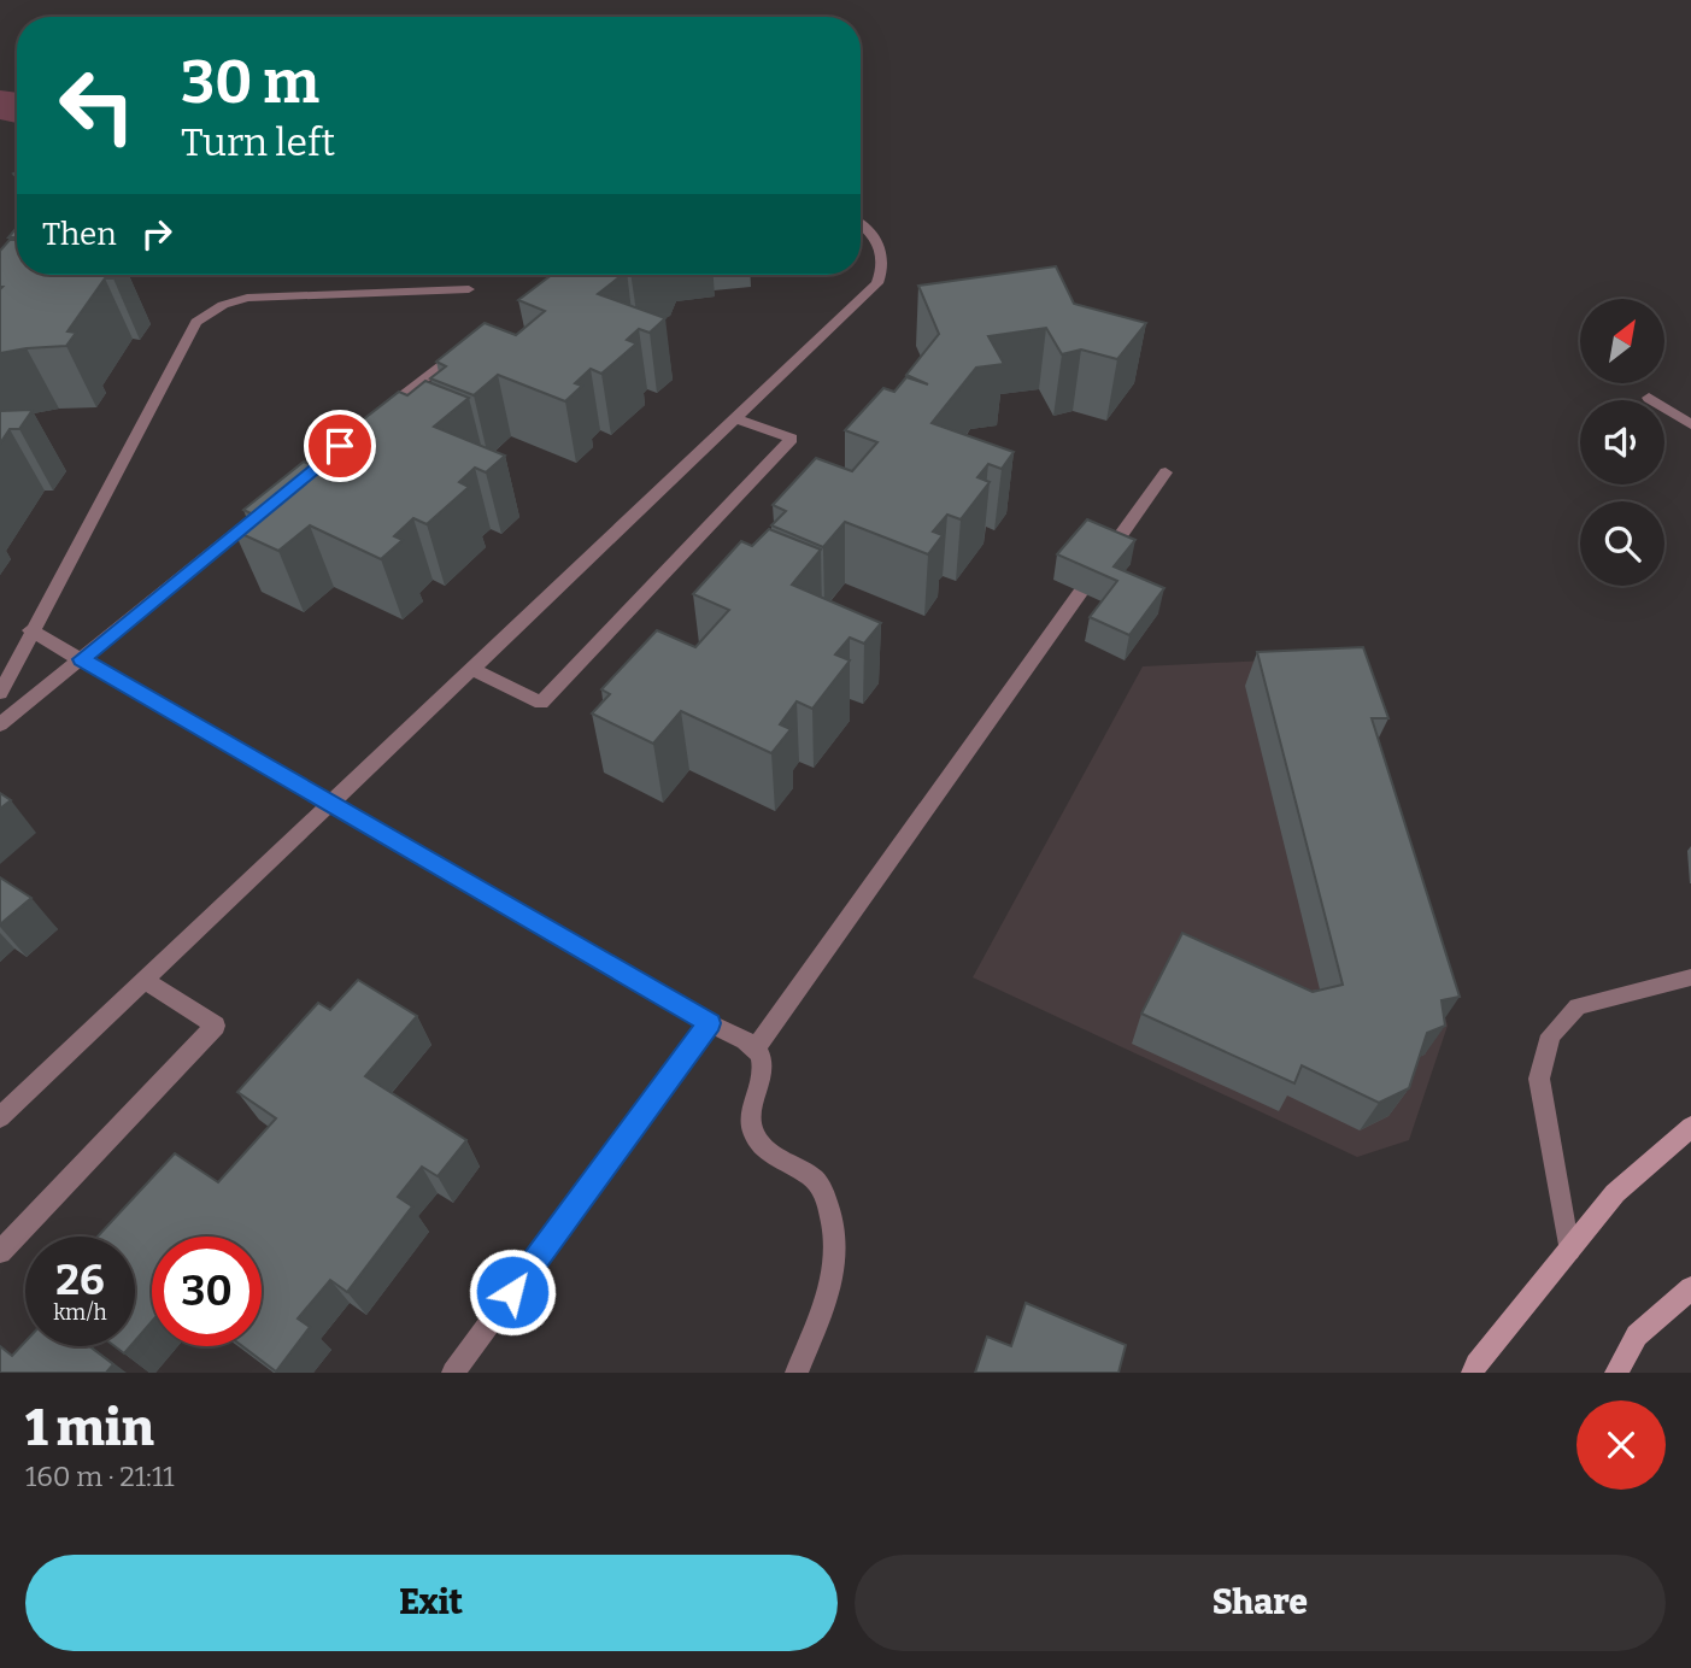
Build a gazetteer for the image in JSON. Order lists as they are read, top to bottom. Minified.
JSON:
{"north":"top right","page":{"turn":["30 m","Turn left"],"then":"Then","speed":"26 km/h","limit":"30","heading":["1 min","160 m · 21:11"],"buttons":["Exit","Share"]}}
